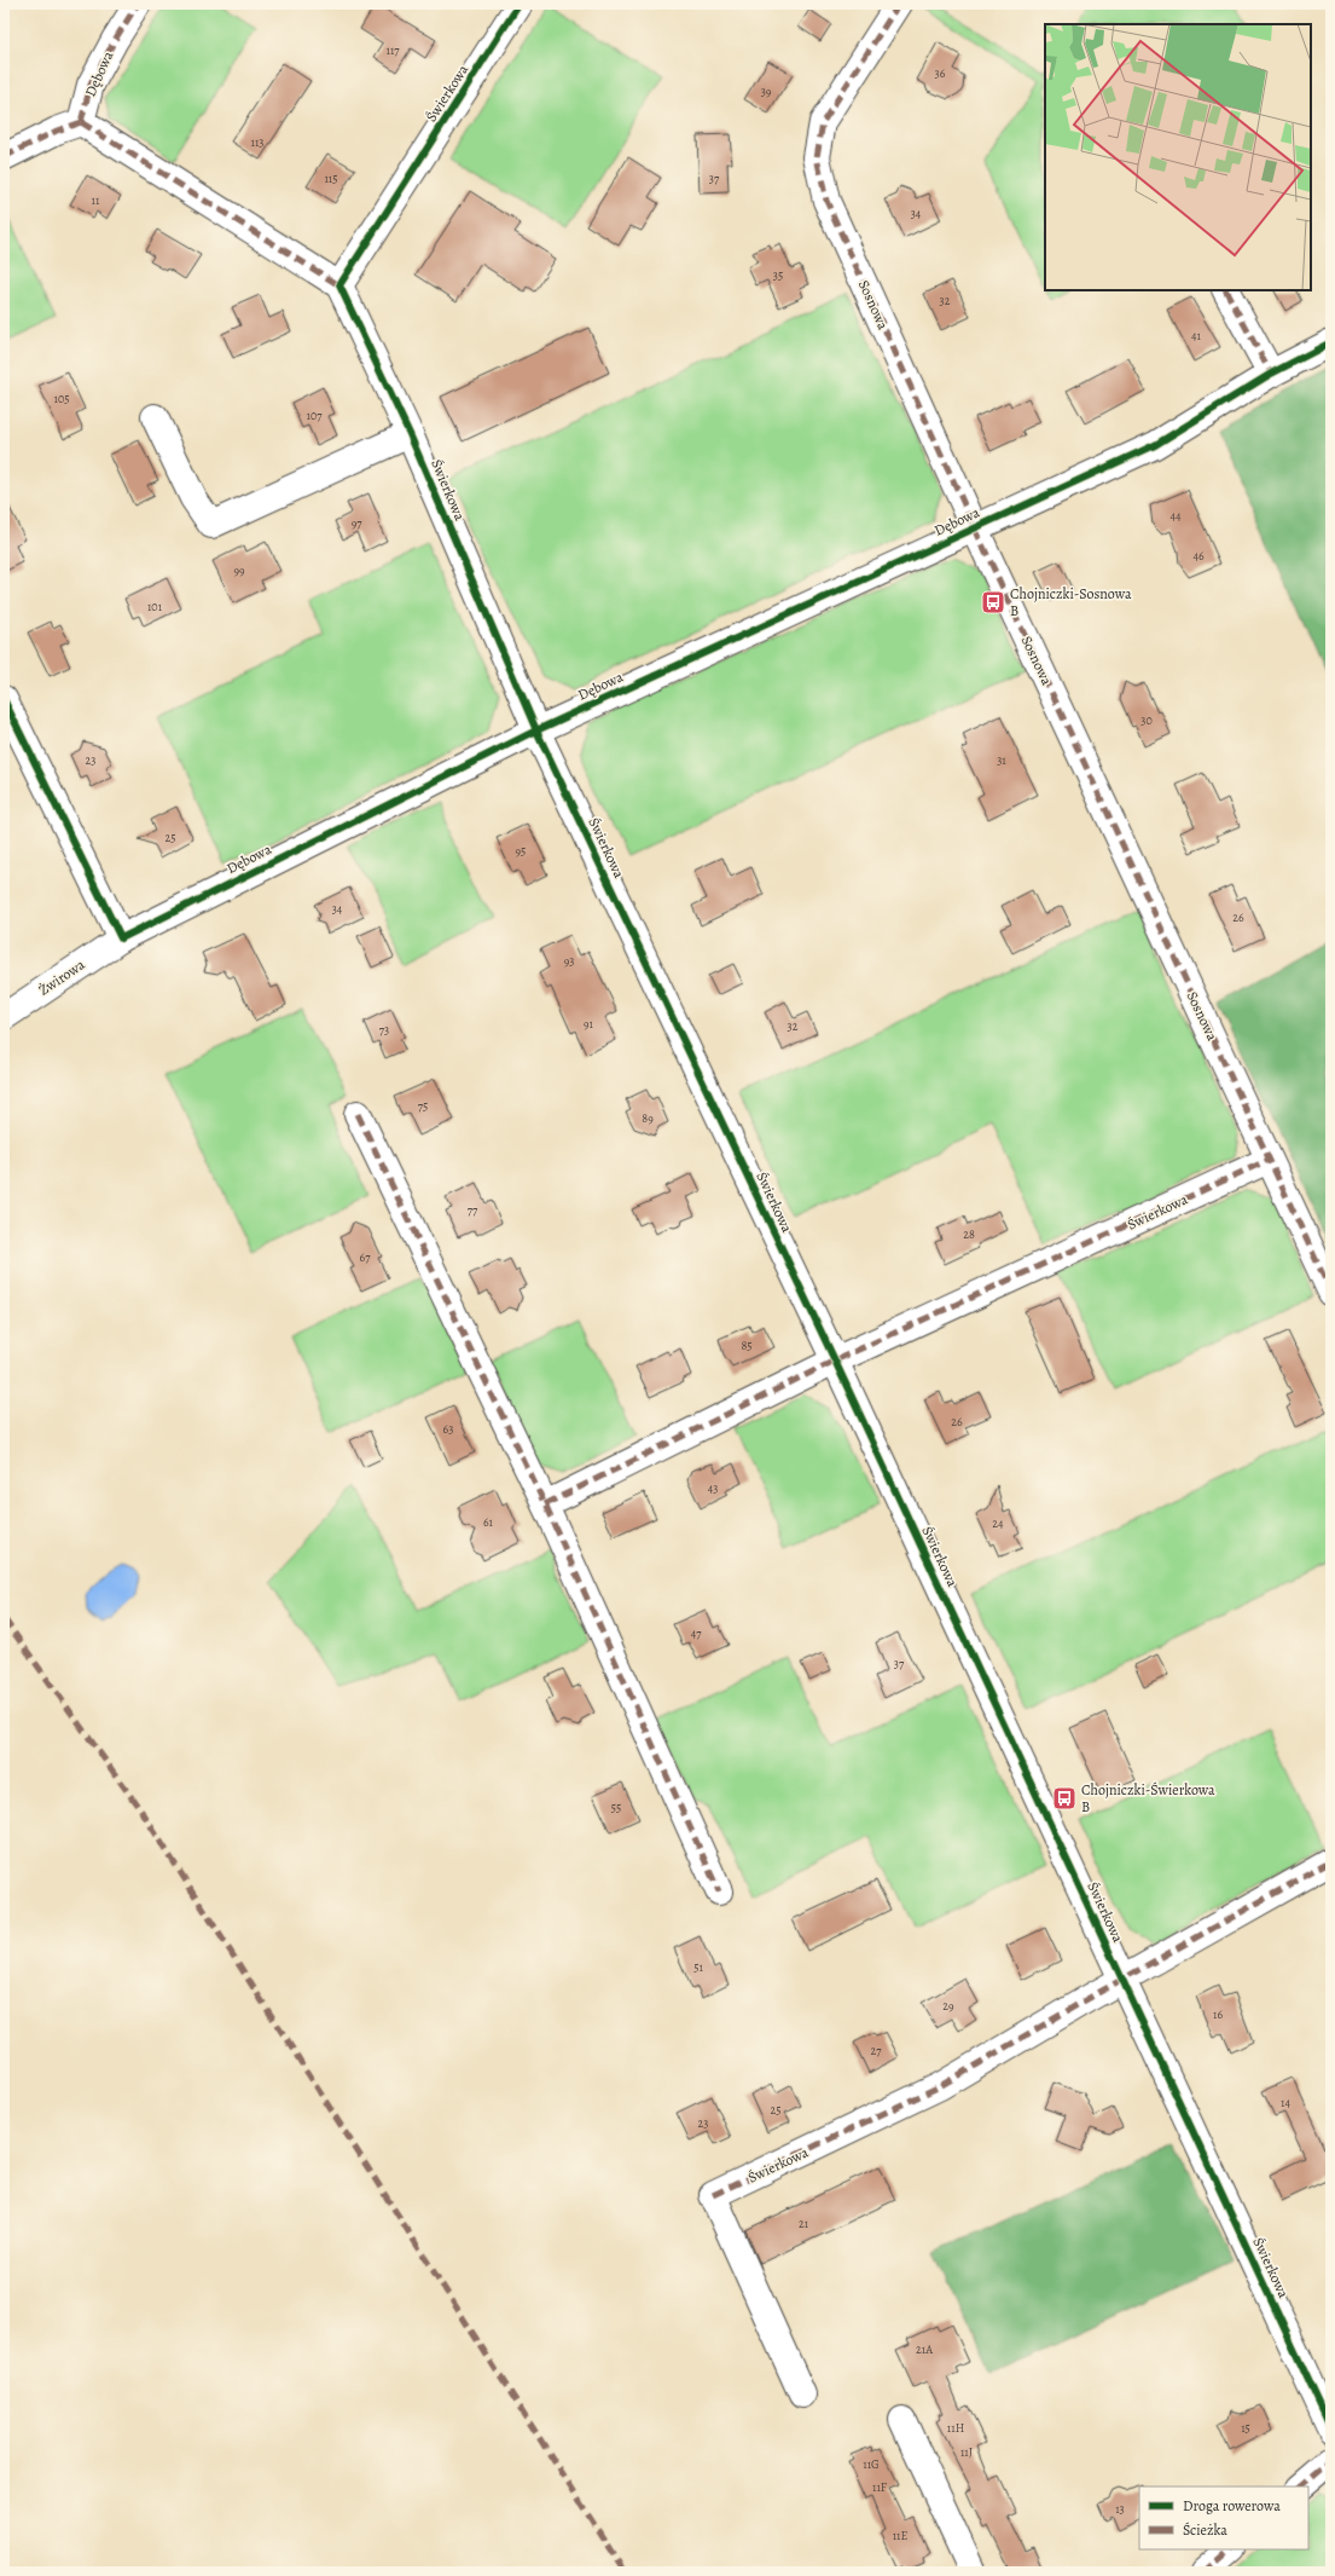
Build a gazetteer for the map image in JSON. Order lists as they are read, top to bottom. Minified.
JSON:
{"streets":{"street":["Dębowa","Świerkowa","Sosnowa","Żwirowa"]},"crossings":[["Dębowa","Świerkowa"],["Dębowa","Sosnowa"],["Dębowa","Żwirowa"],["Świerkowa","Sosnowa"]],"places":{"bus stop":["Chojniczki-Sosnowa B","Chojniczki-Świerkowa B"]},"house_numbers":["117","36","39","113","115","37","11","34","35","32","41","105","107","44","97","46","99","101","30","23","31","25","95","34","26","93","91","32","73","75","89","77","28","67","85","26","63","43","61","24","47","37","55","51","29","16","27","14","25","23","21","21A","11H","15","11J","11G","11F","13","11E"],"legend":["Droga rowerowa","Ścieżka"]}
